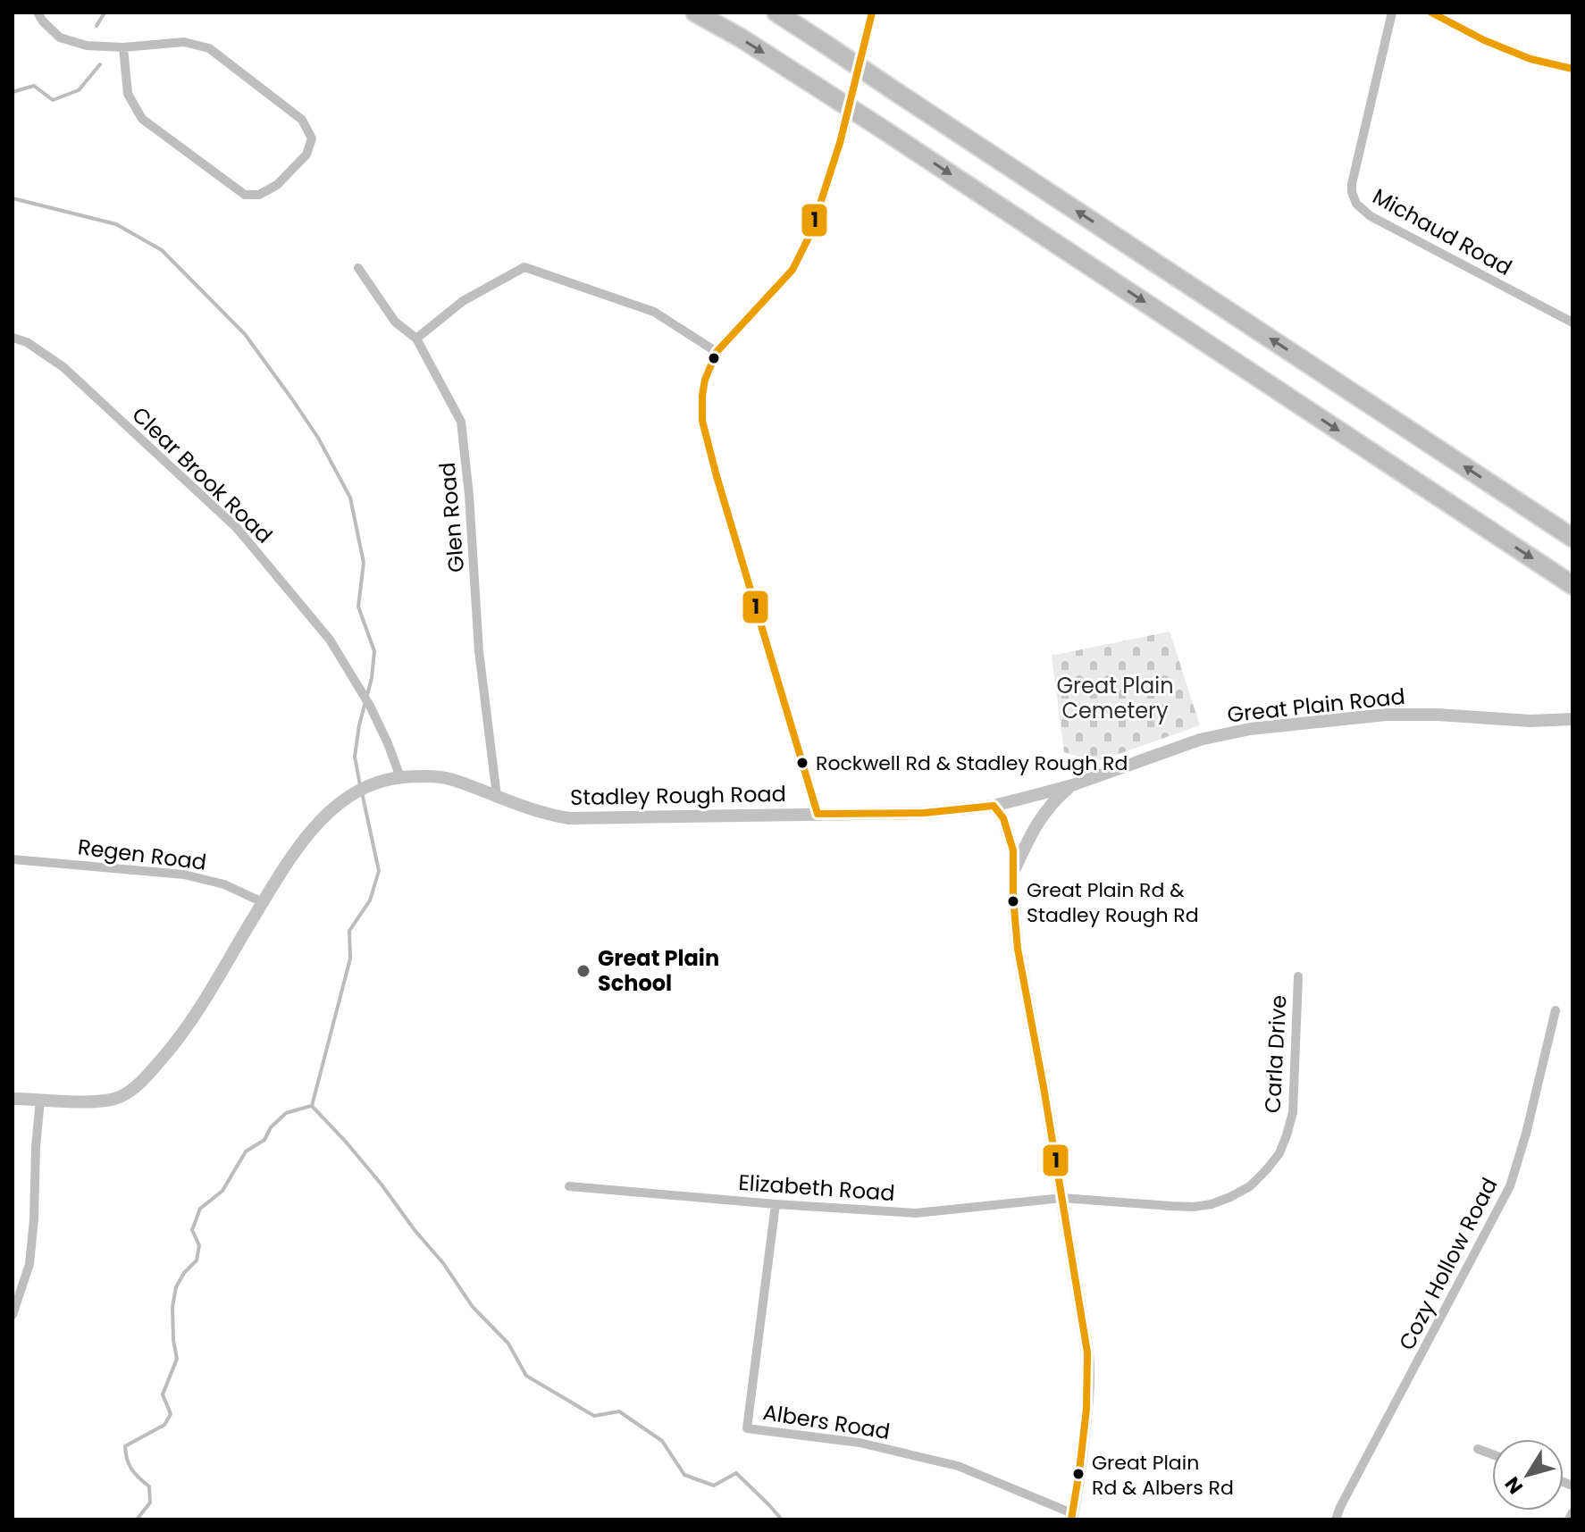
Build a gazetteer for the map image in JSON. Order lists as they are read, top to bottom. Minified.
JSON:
{"streets":{"main road":["Great Plain Road","Stadley Rough Road"],"street":["Michaud Road","Clear Brook Road","Glen Road","Regen Road","Carla Drive","Elizabeth Road","Cozy Hollow Road","Albers Road"]},"crossings":[["Clear Brook Road","Stadley Rough Road"],["Glen Road","Stadley Rough Road"],["Great Plain Road","Stadley Rough Road"],["Great Plain Road","Carla Drive"],["Great Plain Road","Elizabeth Road"],["Great Plain Road","Albers Road"],["Stadley Rough Road","Regen Road"],["Carla Drive","Elizabeth Road"],["Elizabeth Road","Albers Road"]],"parks":["Great Plain Cemetery"],"places":["Rockwell Rd & Stadley Rough Rd","Great Plain Rd & Stadley Rough Rd","Great Plain School","Great Plain Rd & Albers Rd"],"lines":["transit line 1"],"north":"bottom left"}
